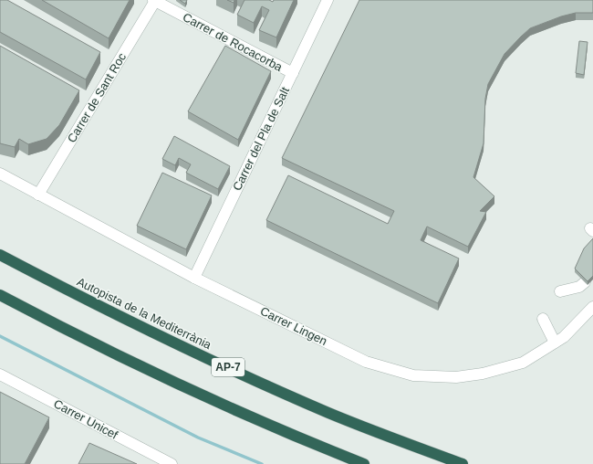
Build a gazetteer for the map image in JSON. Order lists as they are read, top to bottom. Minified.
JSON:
{"streets":{"highway":["Autopista de la Mediterrània","AP-7"],"street":["Carrer de Rocacorba","Carrer de Sant Roc","Carrer del Pla de Salt","Carrer Lingen","Carrer Unicef"]},"crossings":[["Carrer de Rocacorba","Carrer de Sant Roc"],["Carrer de Rocacorba","Carrer del Pla de Salt"],["Carrer de Sant Roc","Carrer Lingen"],["Carrer del Pla de Salt","Carrer Lingen"]]}
